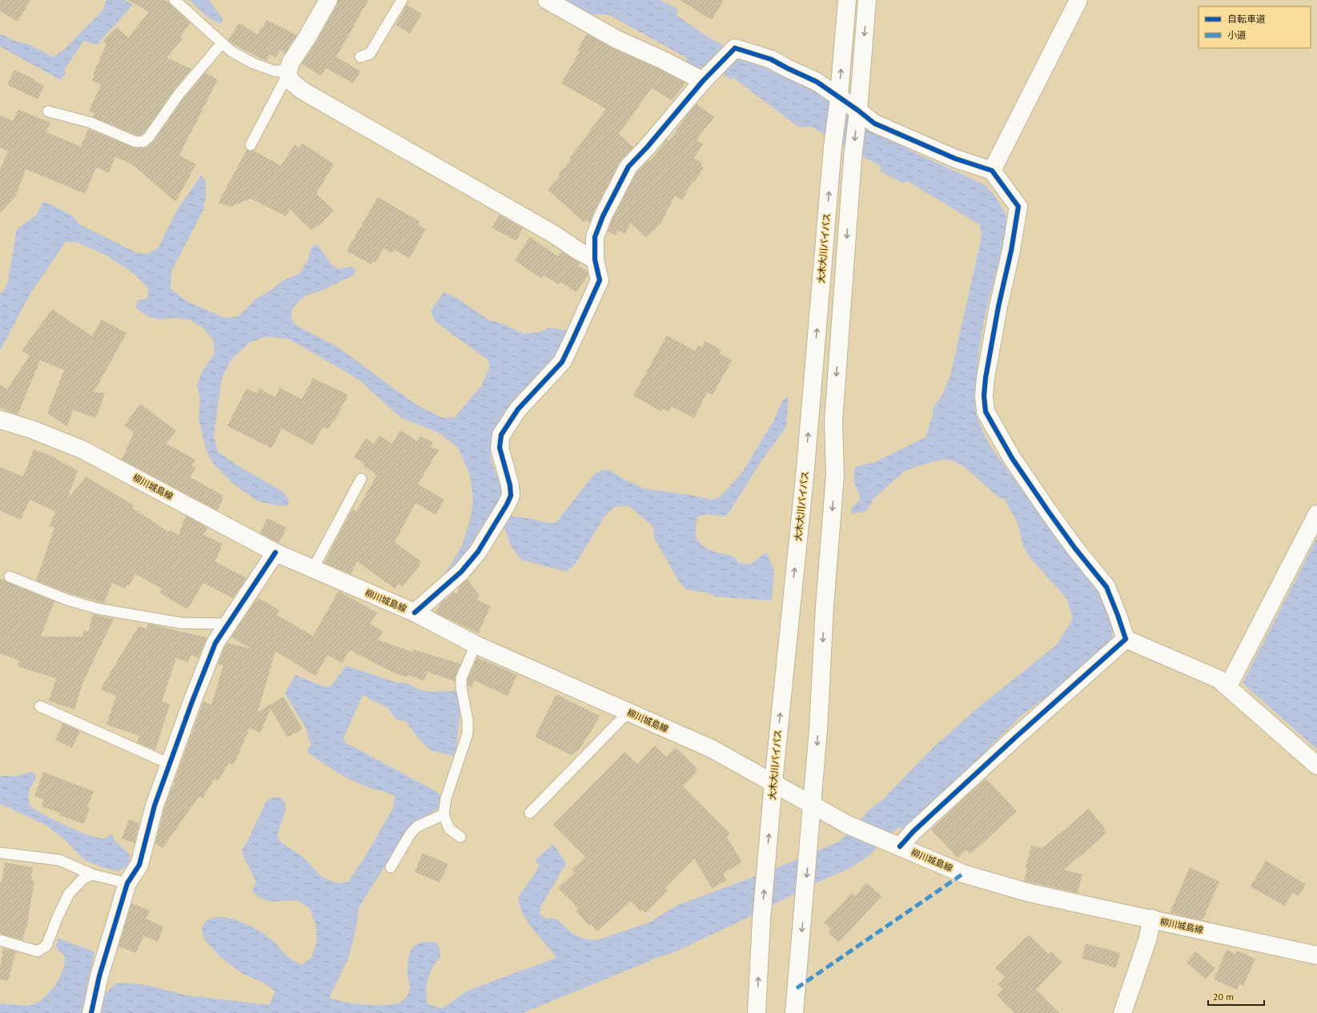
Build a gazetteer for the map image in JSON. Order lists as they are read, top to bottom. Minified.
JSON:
{"streets":{"main road":["大木大川バイパス","柳川城島線"]},"crossings":[["大木大川バイパス","柳川城島線"]],"legend":["自転車道","小道"],"scale_bar":"20 m"}
